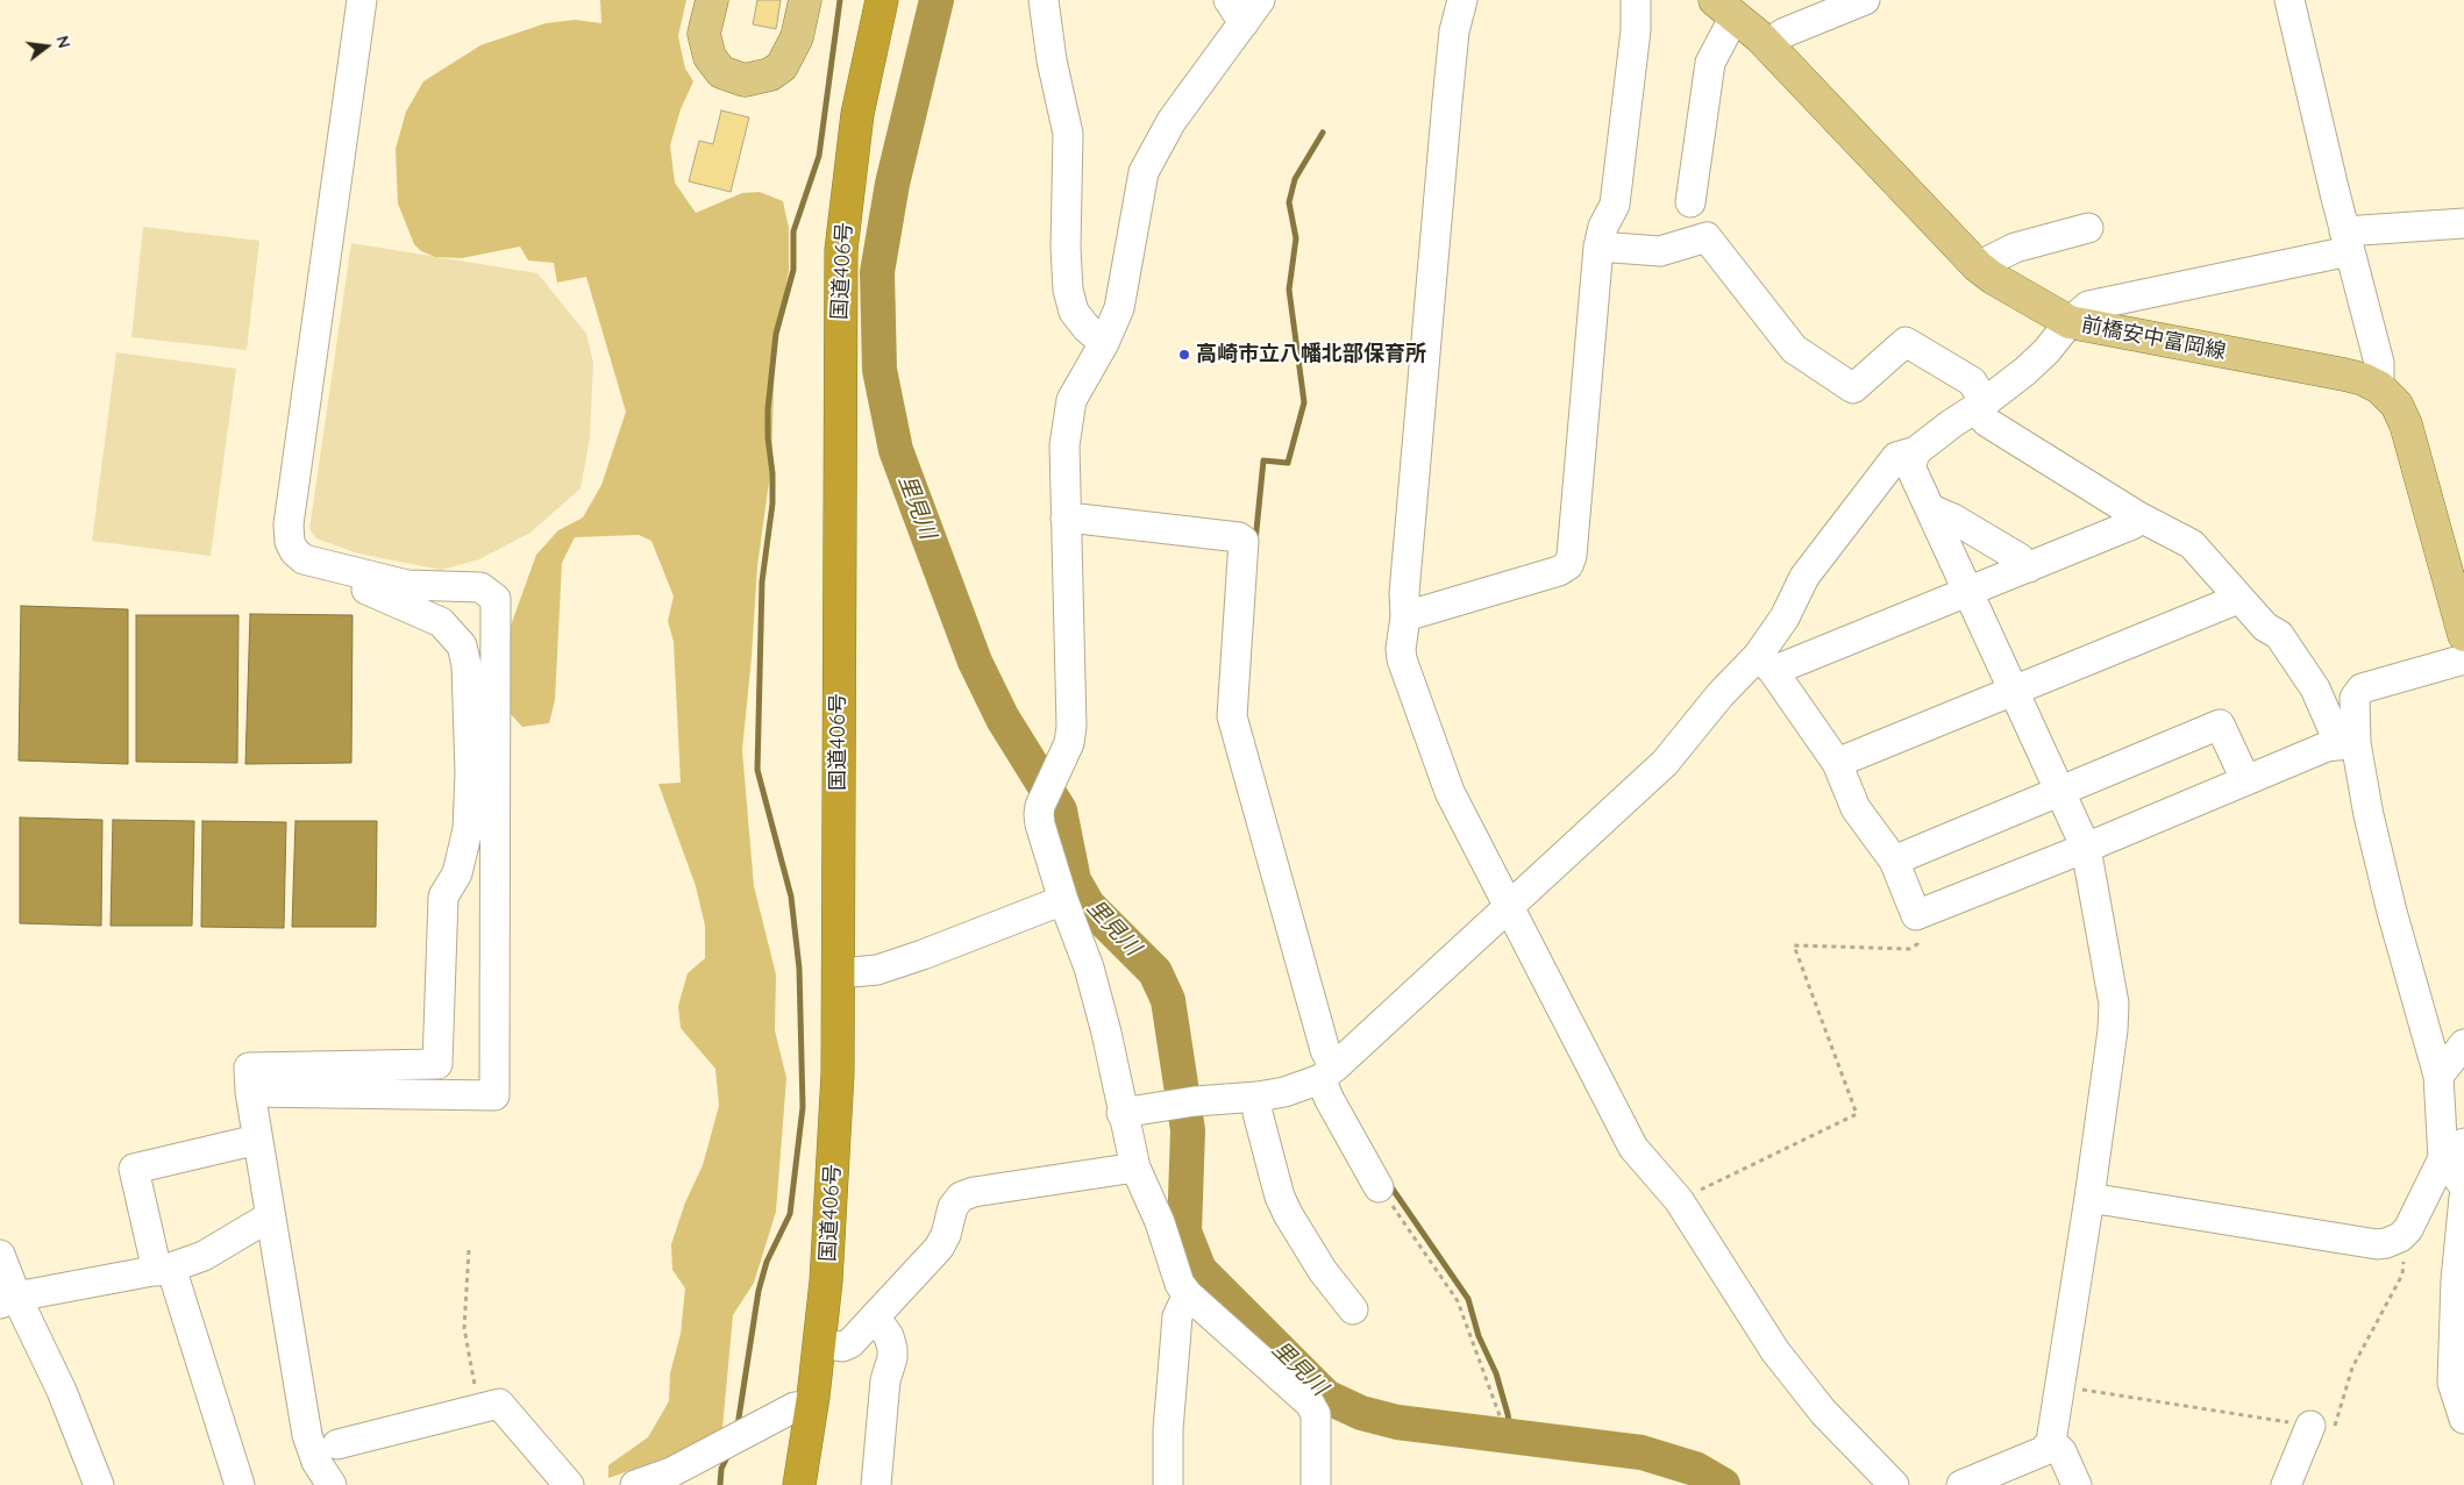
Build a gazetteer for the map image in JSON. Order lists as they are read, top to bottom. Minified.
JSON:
{"streets":{"highway":["国道406号"],"main road":["前橋安中富岡線"]},"water":["里見川"],"places":["高崎市立八幡北部保育所"],"north":"right"}
